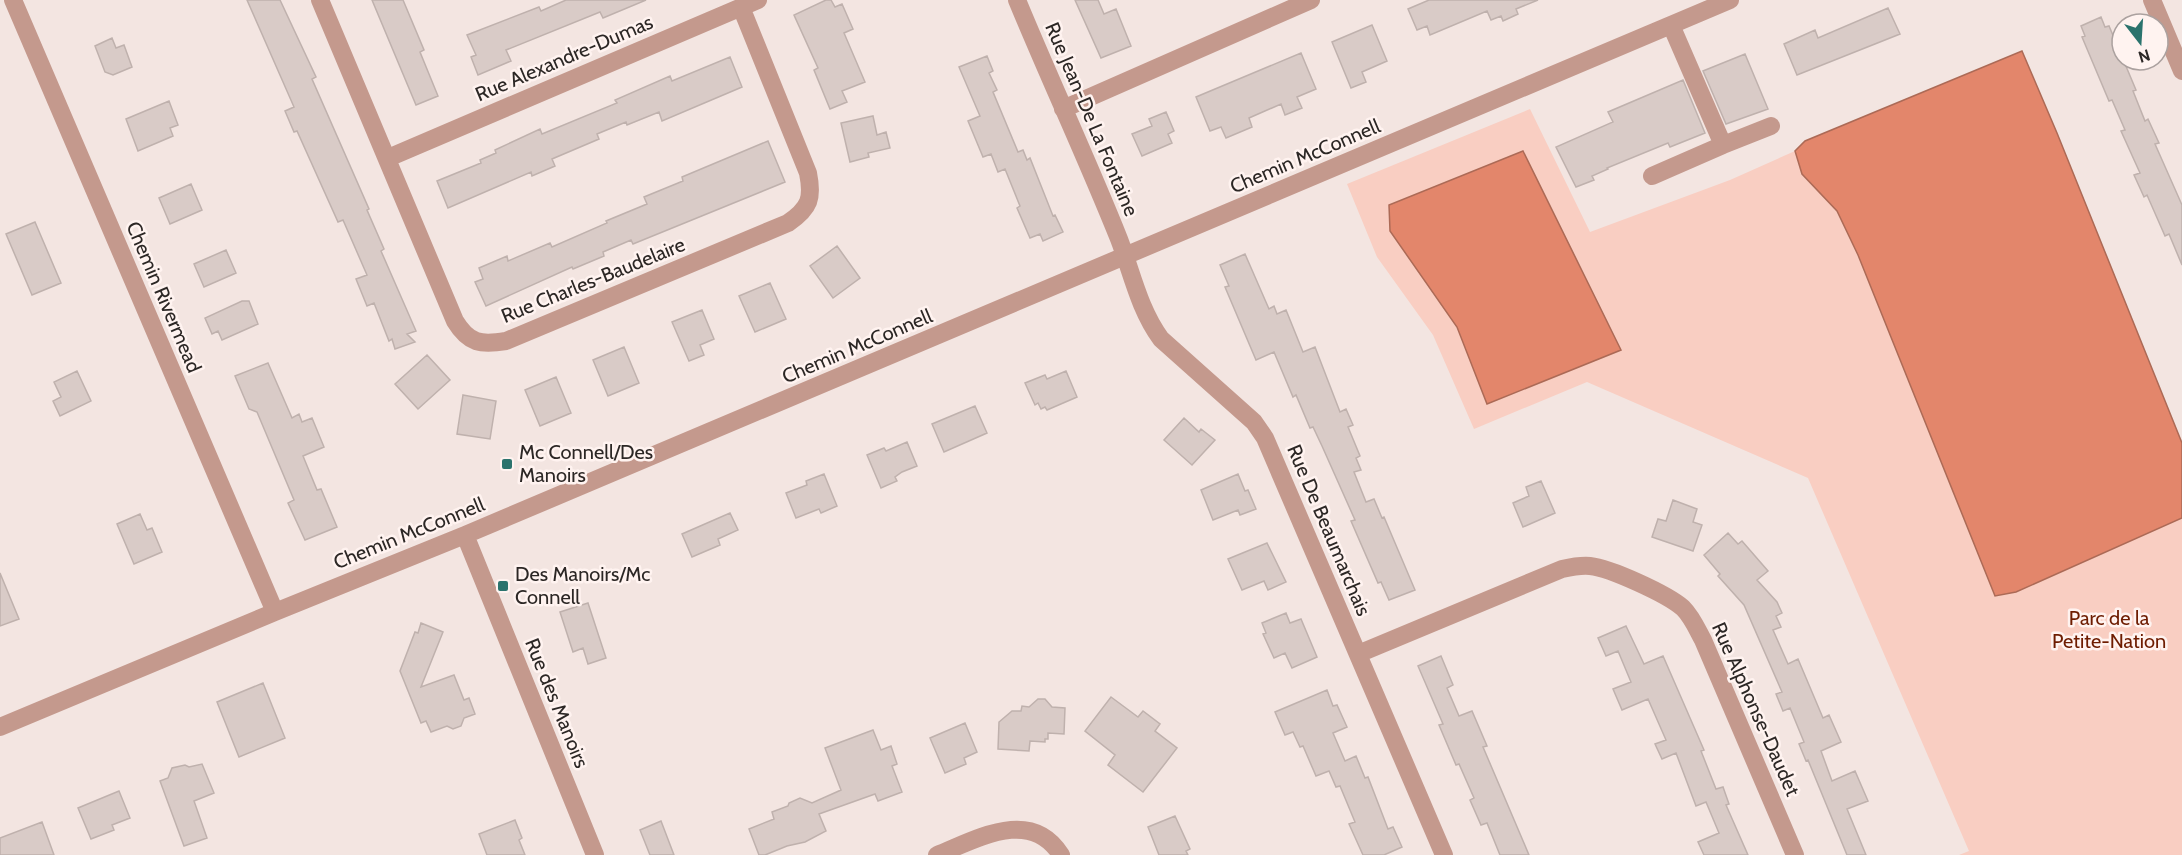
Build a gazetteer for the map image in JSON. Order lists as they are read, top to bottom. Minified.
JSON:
{"streets":{"street":["Rue Alexandre-Dumas","Rue Jean-De La Fontaine","Chemin McConnell","Rue Charles-Baudelaire","Chemin Rivermead","Rue De Beaumarchais","Rue des Manoirs","Rue Alphonse-Daudet"]},"crossings":[["Rue Alexandre-Dumas","Rue Charles-Baudelaire"],["Rue Jean-De La Fontaine","Chemin McConnell"],["Rue Jean-De La Fontaine","Rue De Beaumarchais"],["Chemin McConnell","Chemin Rivermead"],["Chemin McConnell","Rue De Beaumarchais"],["Chemin McConnell","Rue des Manoirs"],["Rue De Beaumarchais","Rue Alphonse-Daudet"]],"parks":["Parc de la Petite-Nation"],"places":{"transit":["Mc Connell/Des Manoirs","Des Manoirs/Mc Connell"]},"north":"bottom"}
